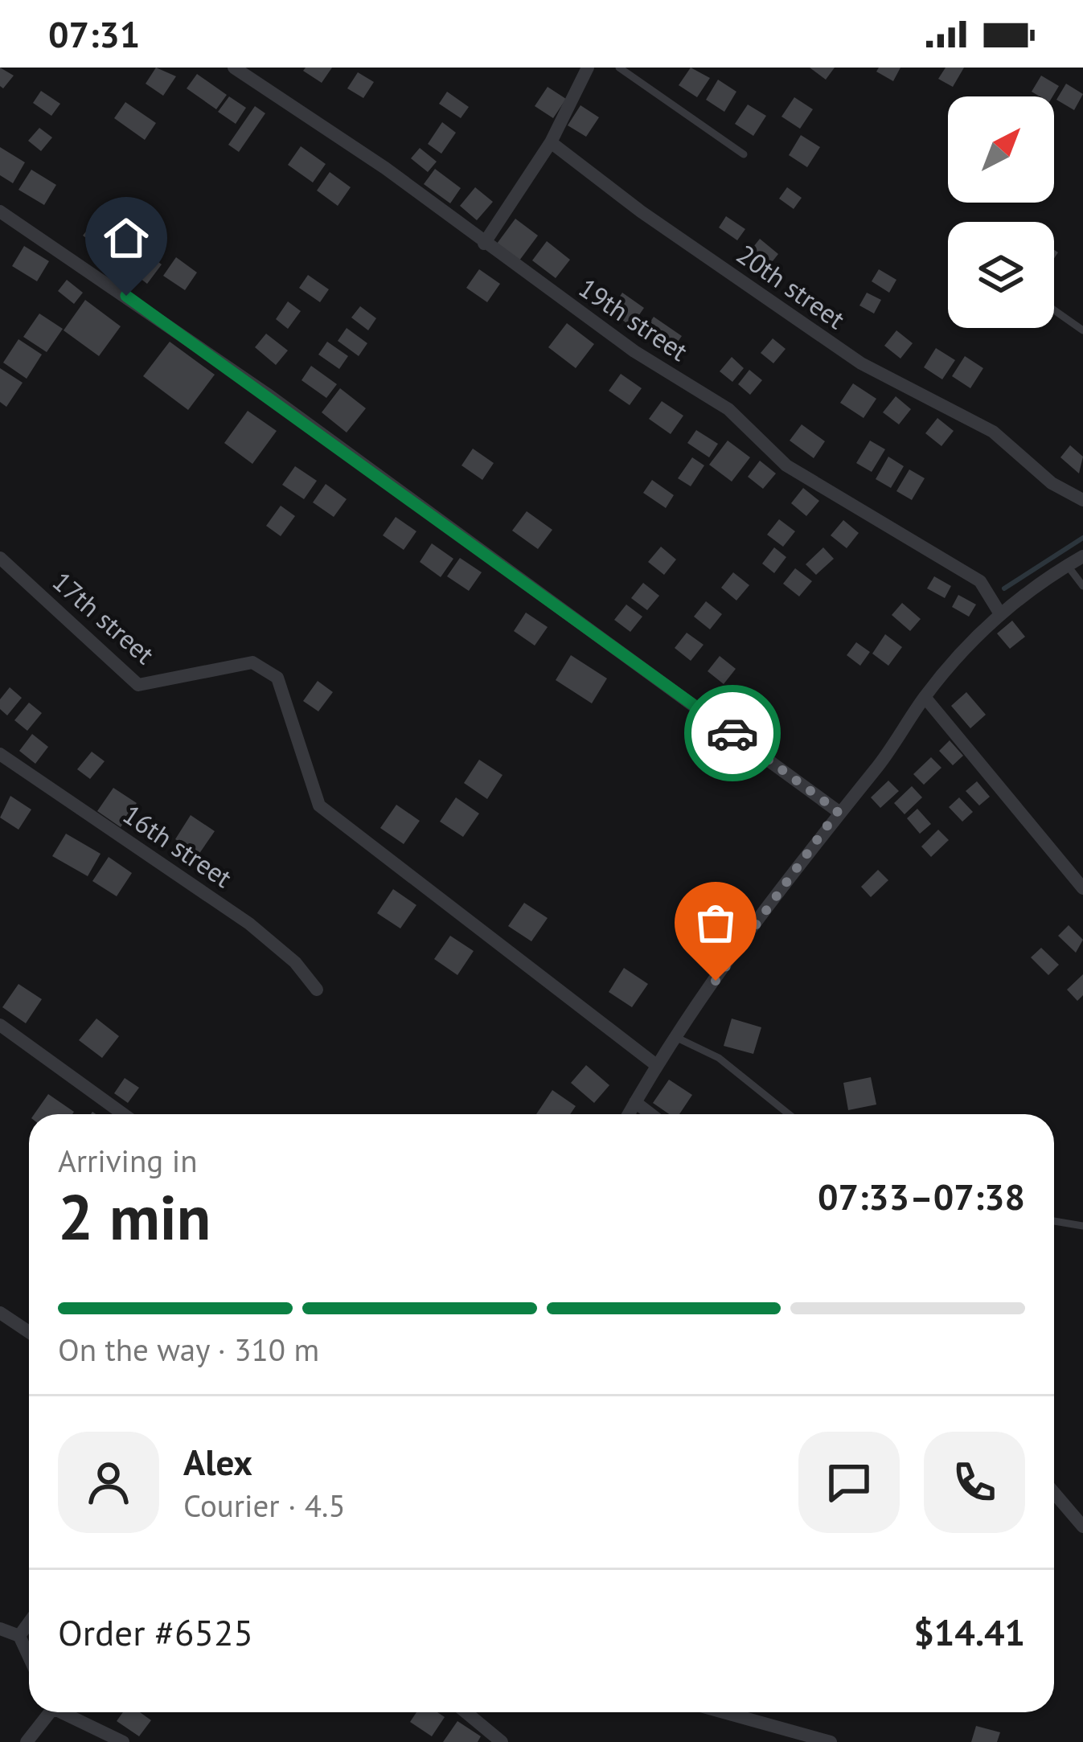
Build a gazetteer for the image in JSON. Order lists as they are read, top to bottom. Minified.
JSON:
{"streets":{"street":["20th street","19th street","17th street","16th street"]},"north":"top right","page":{"status":"07:31","heading":["2 min","Arriving in","07:33–07:38"],"panel":["Alex","Courier · 4.5","Order #6525","$14.41"],"bar":"On the way · 310 m"}}
